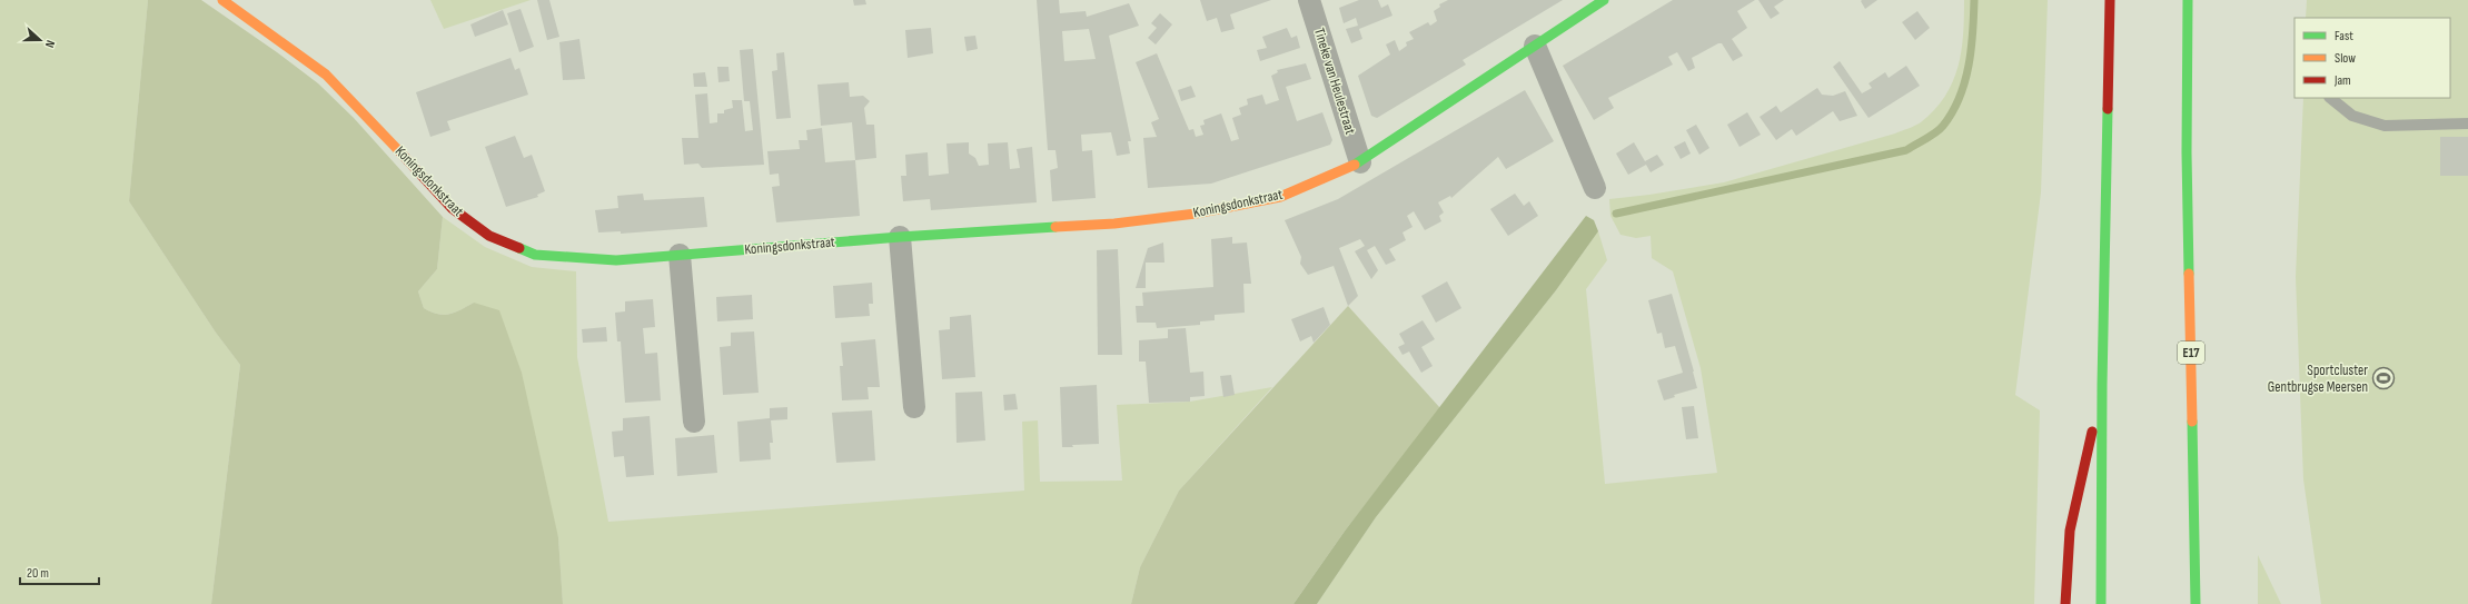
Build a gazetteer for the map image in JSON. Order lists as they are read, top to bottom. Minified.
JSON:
{"streets":{"main road":["Koningsdonkstraat","E17"],"street":["Tineke van Heulestraat"]},"crossings":[["Tineke van Heulestraat","Koningsdonkstraat"]],"places":{"sports":["Sportcluster Gentbrugse Meersen"]},"legend":["Fast","Slow","Jam"],"scale_bar":"20 m","north":"right"}
